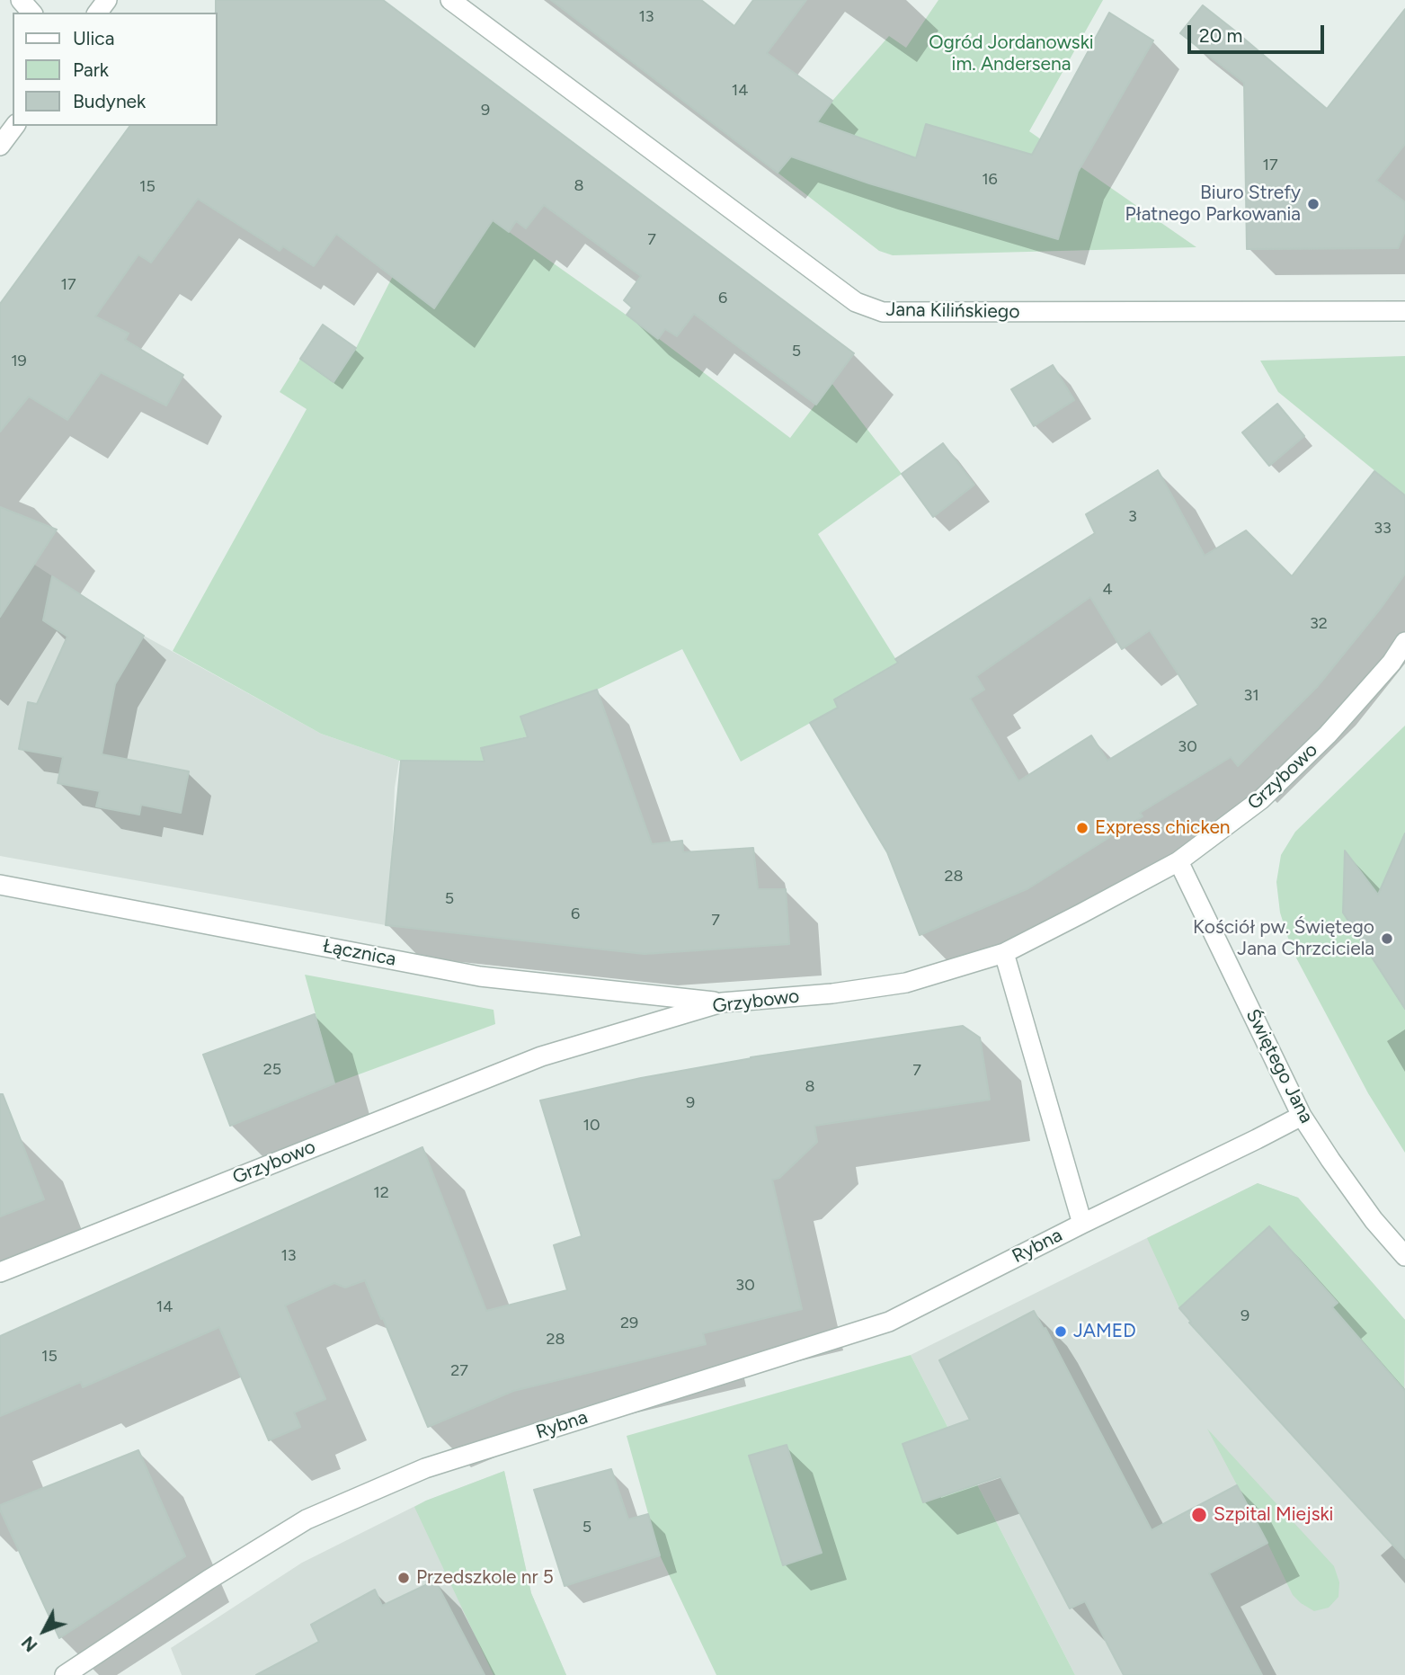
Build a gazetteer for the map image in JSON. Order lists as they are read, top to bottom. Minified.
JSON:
{"streets":{"street":["Jana Kilińskiego","Grzybowo","Łącznica","Świętego Jana","Rybna"]},"crossings":[["Grzybowo","Łącznica"],["Grzybowo","Świętego Jana"],["Grzybowo","Rybna"],["Świętego Jana","Rybna"]],"parks":["Ogród Jordanowski im. Andersena"],"places":["Biuro Strefy Płatnego Parkowania","Express chicken","Kościół pw. Świętego Jana Chrzciciela","JAMED","Szpital Miejski","Przedszkole nr 5"],"house_numbers":["13","14","9","17","16","8","15","7","17","6","5","19","3","33","4","32","31","30","28","5","6","7","25","7","8","9","10","12","13","30","14","9","29","28","15","27","5"],"legend":["Ulica","Park","Budynek"],"scale_bar":"20 m","north":"bottom left"}
